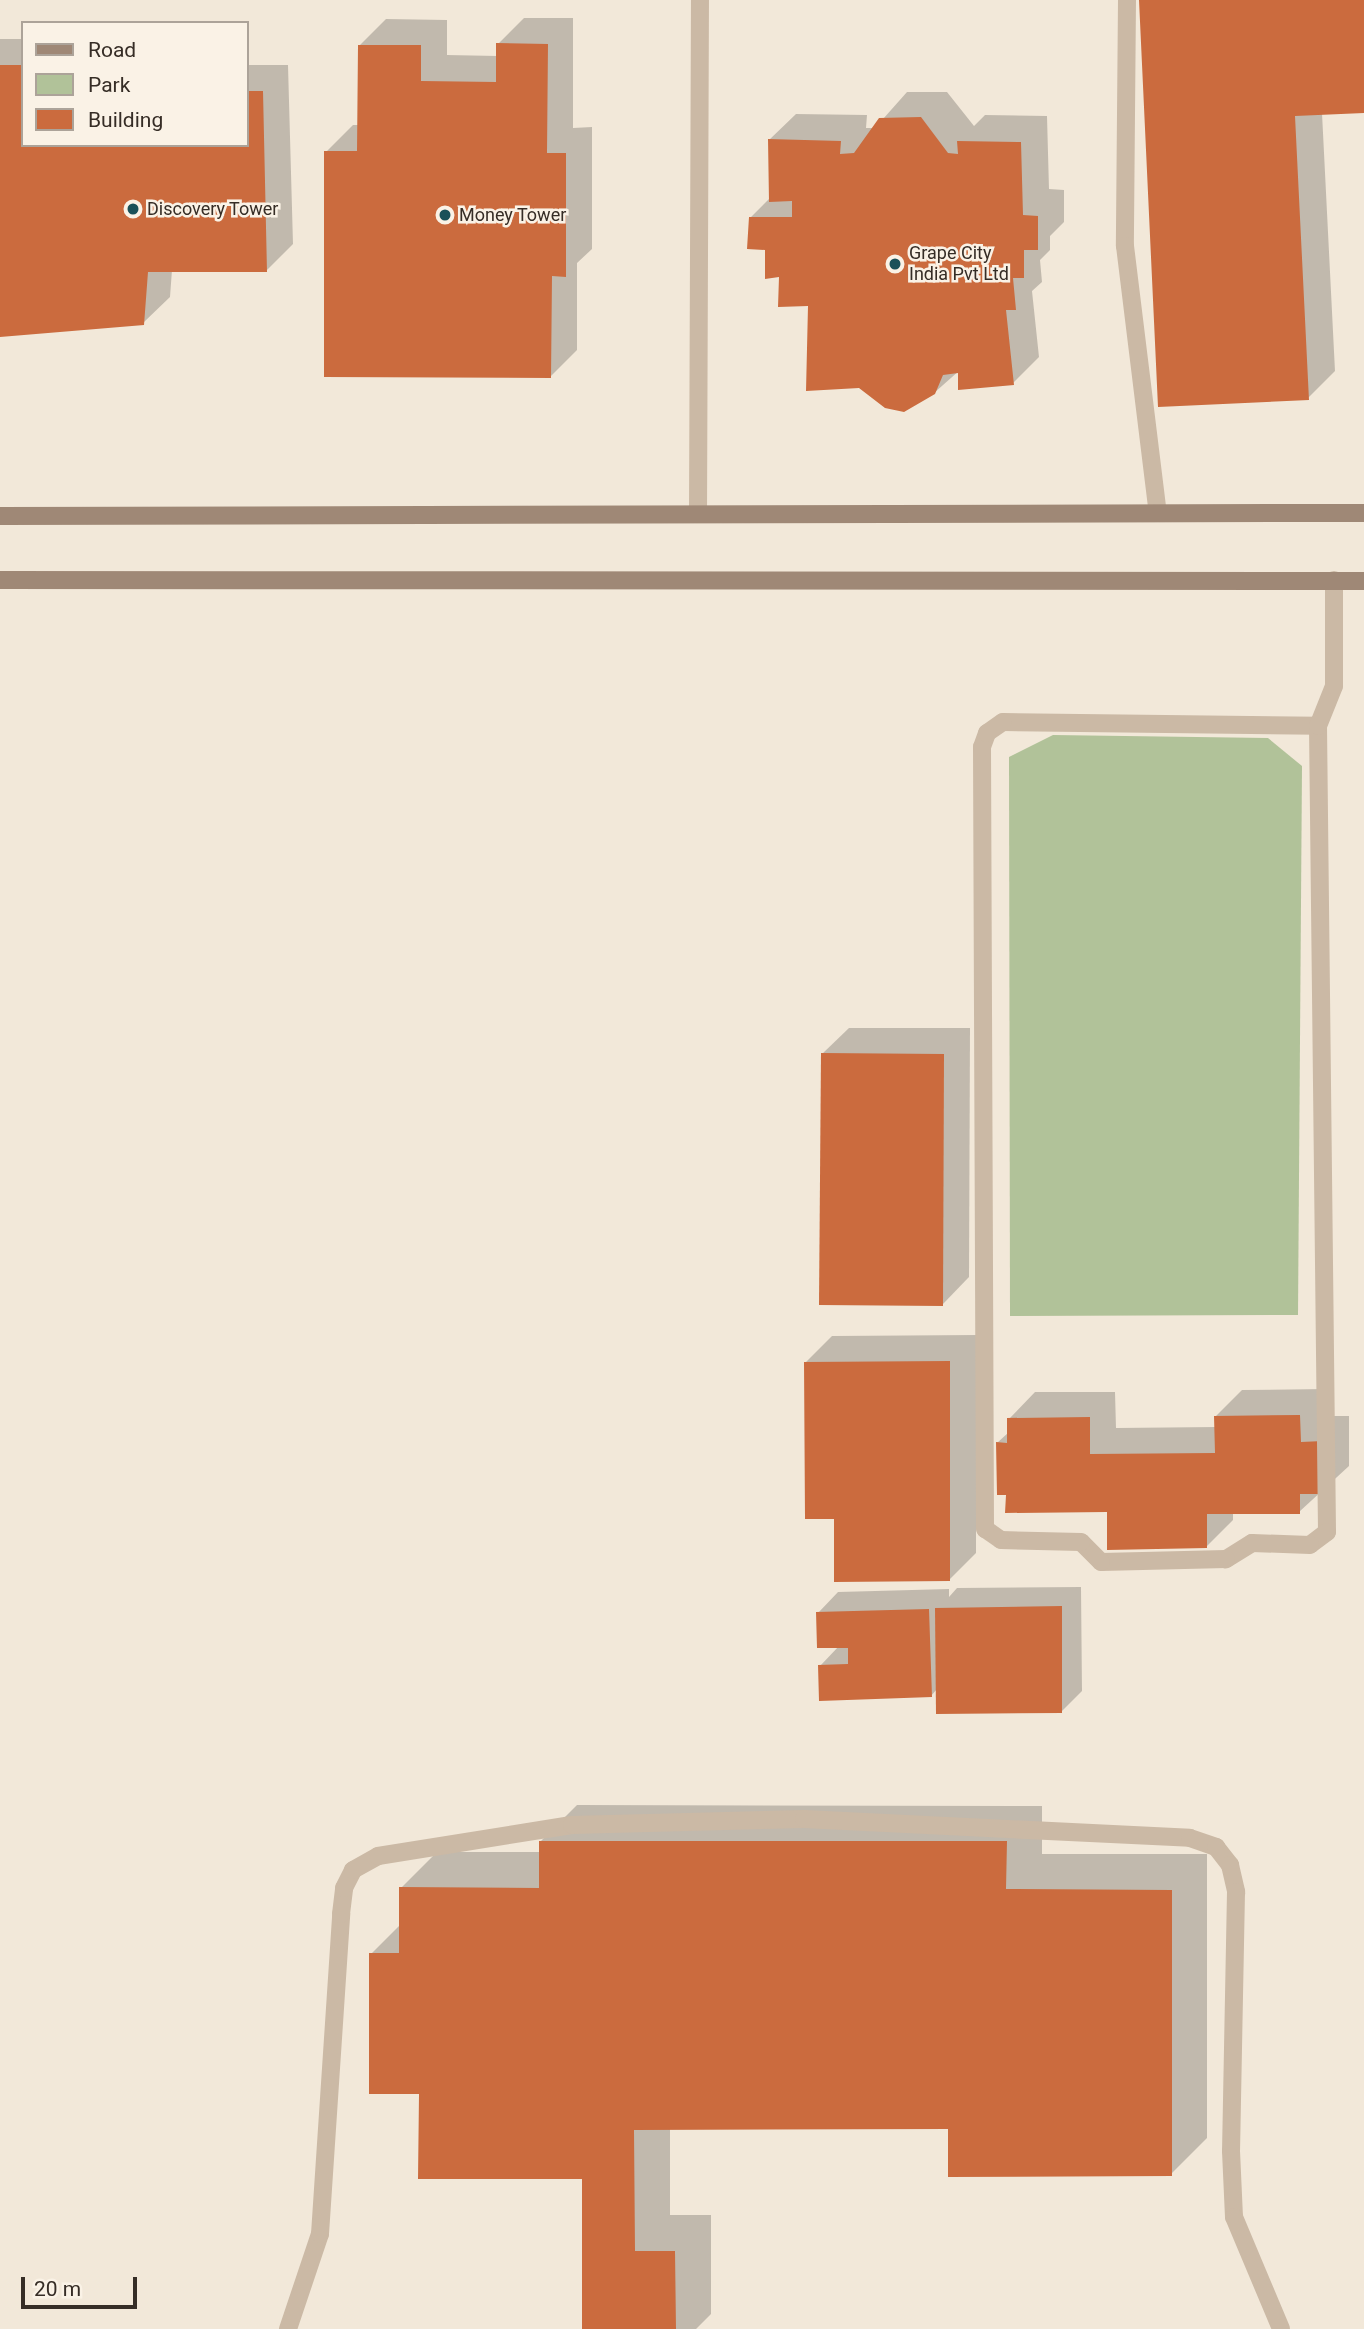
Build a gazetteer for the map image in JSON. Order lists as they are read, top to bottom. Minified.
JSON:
{"places":["Discovery Tower","Money Tower","Grape City India Pvt Ltd"],"legend":["Road","Park","Building"],"scale_bar":"20 m"}
